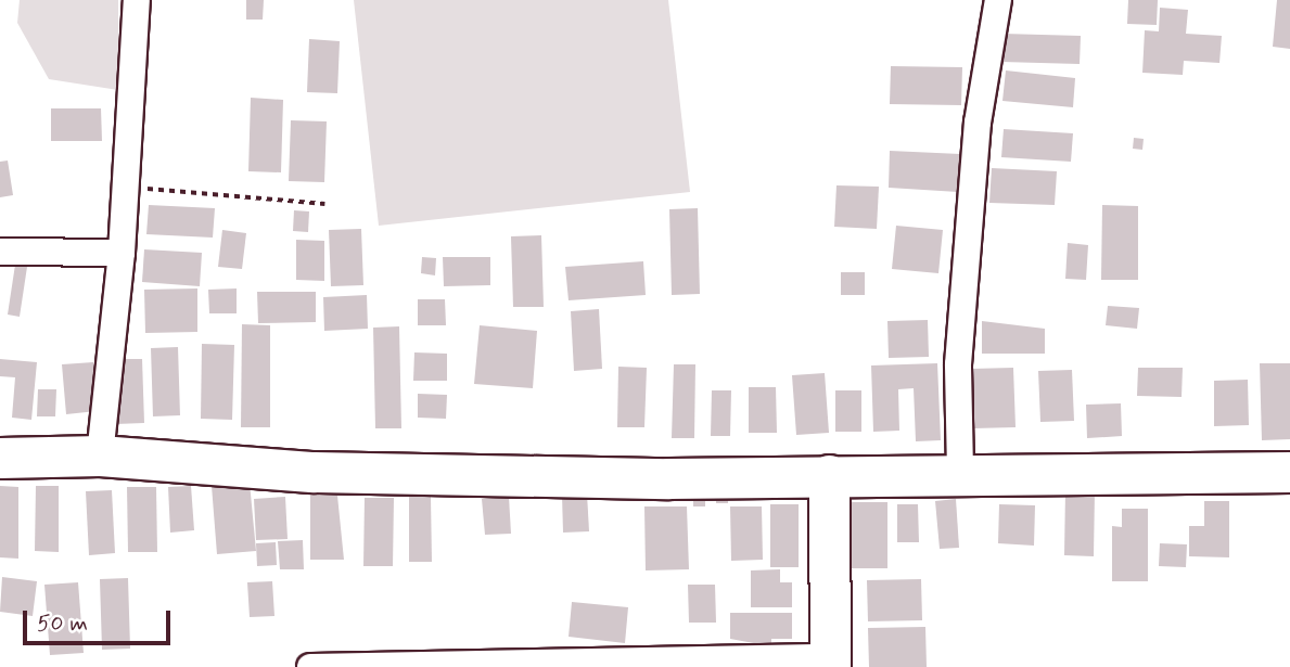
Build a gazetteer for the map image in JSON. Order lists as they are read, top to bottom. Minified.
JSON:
{"scale_bar":"50 m"}
